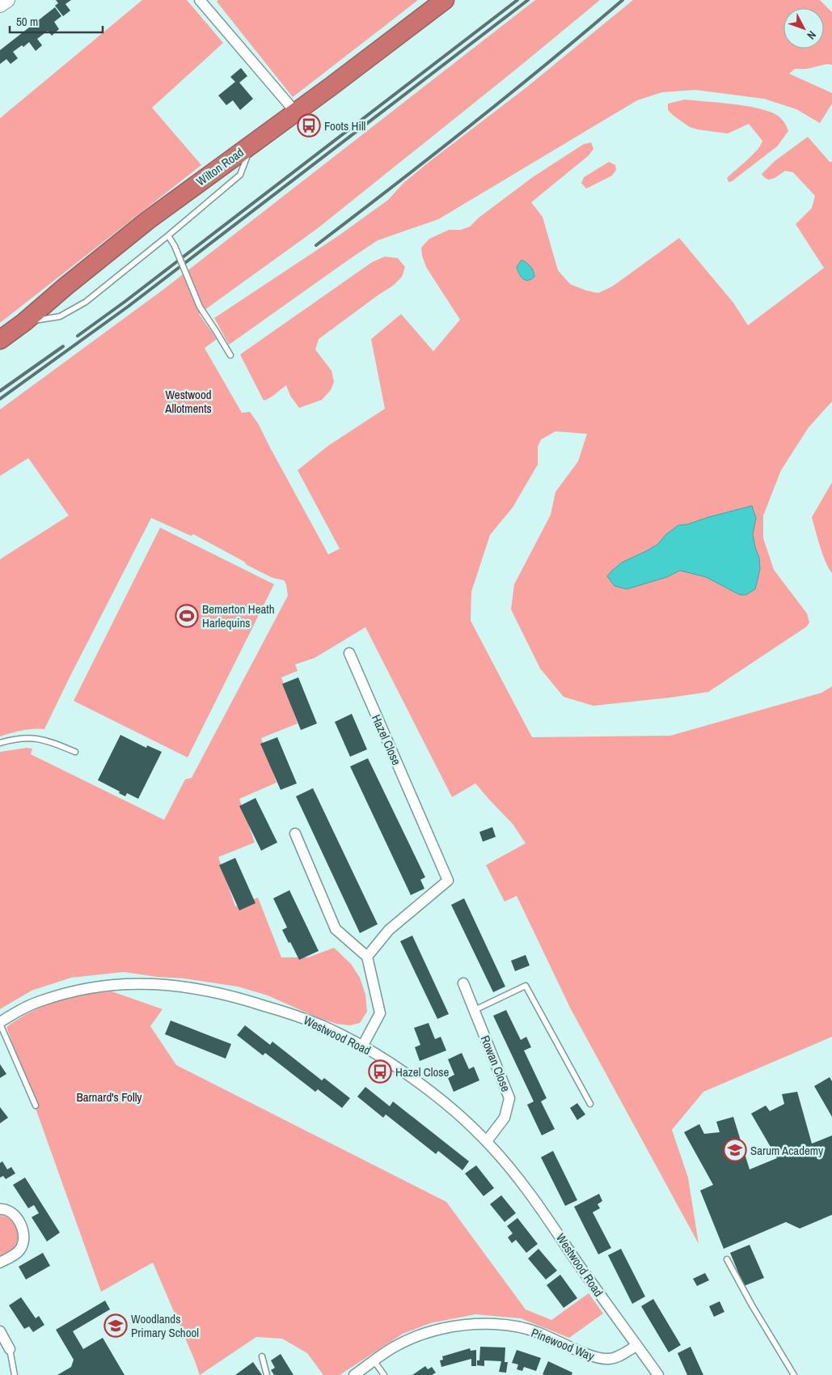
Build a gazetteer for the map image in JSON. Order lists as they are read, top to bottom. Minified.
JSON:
{"streets":{"highway":["Wilton Road"],"street":["Hazel Close","Westwood Road","Rowan Close","Pinewood Way"]},"crossings":[["Westwood Road","Rowan Close"],["Westwood Road","Pinewood Way"]],"parks":["Westwood Allotments","Barnard's Folly"],"places":{"bus stop":["Foots Hill","Hazel Close"],"sports":["Bemerton Heath Harlequins"],"school or university":["Sarum Academy","Woodlands Primary School"]},"scale_bar":"50 m","north":"bottom right"}
